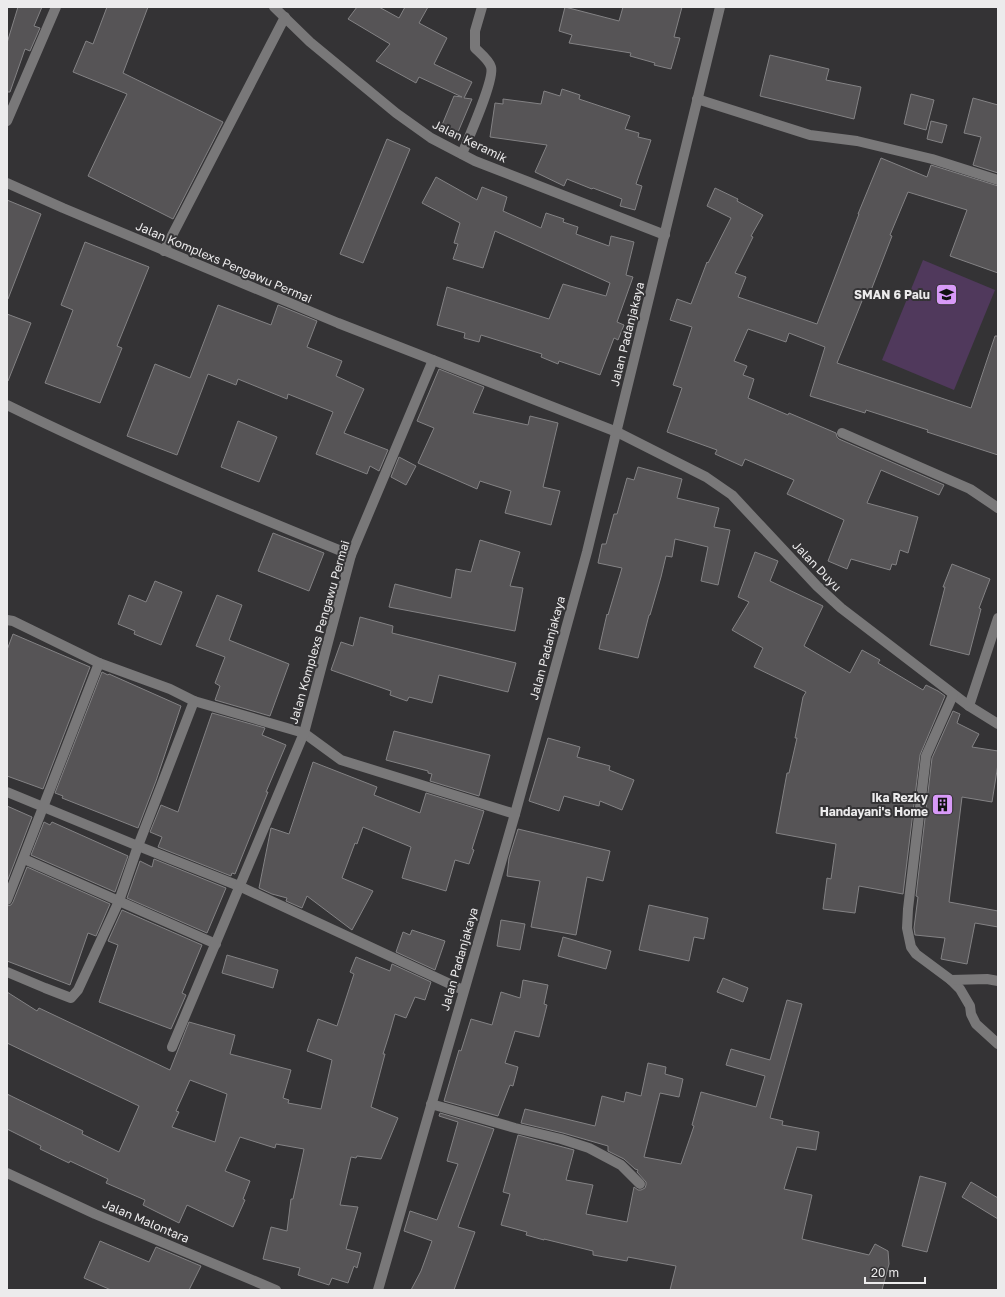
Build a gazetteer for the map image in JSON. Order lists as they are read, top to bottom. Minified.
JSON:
{"streets":{"street":["Jalan Keramik","Jalan Komplexs Pengawu Permai","Jalan Padanjakaya","Jalan Duyu","Jalan Malontara"]},"crossings":[["Jalan Keramik","Jalan Padanjakaya"],["Jalan Komplexs Pengawu Permai","Jalan Padanjakaya"],["Jalan Komplexs Pengawu Permai","Jalan Duyu"],["Jalan Padanjakaya","Jalan Duyu"]],"places":{"school or university":["SMAN 6 Palu"],"building":["Ika Rezky Handayani's Home"]},"scale_bar":"20 m"}
